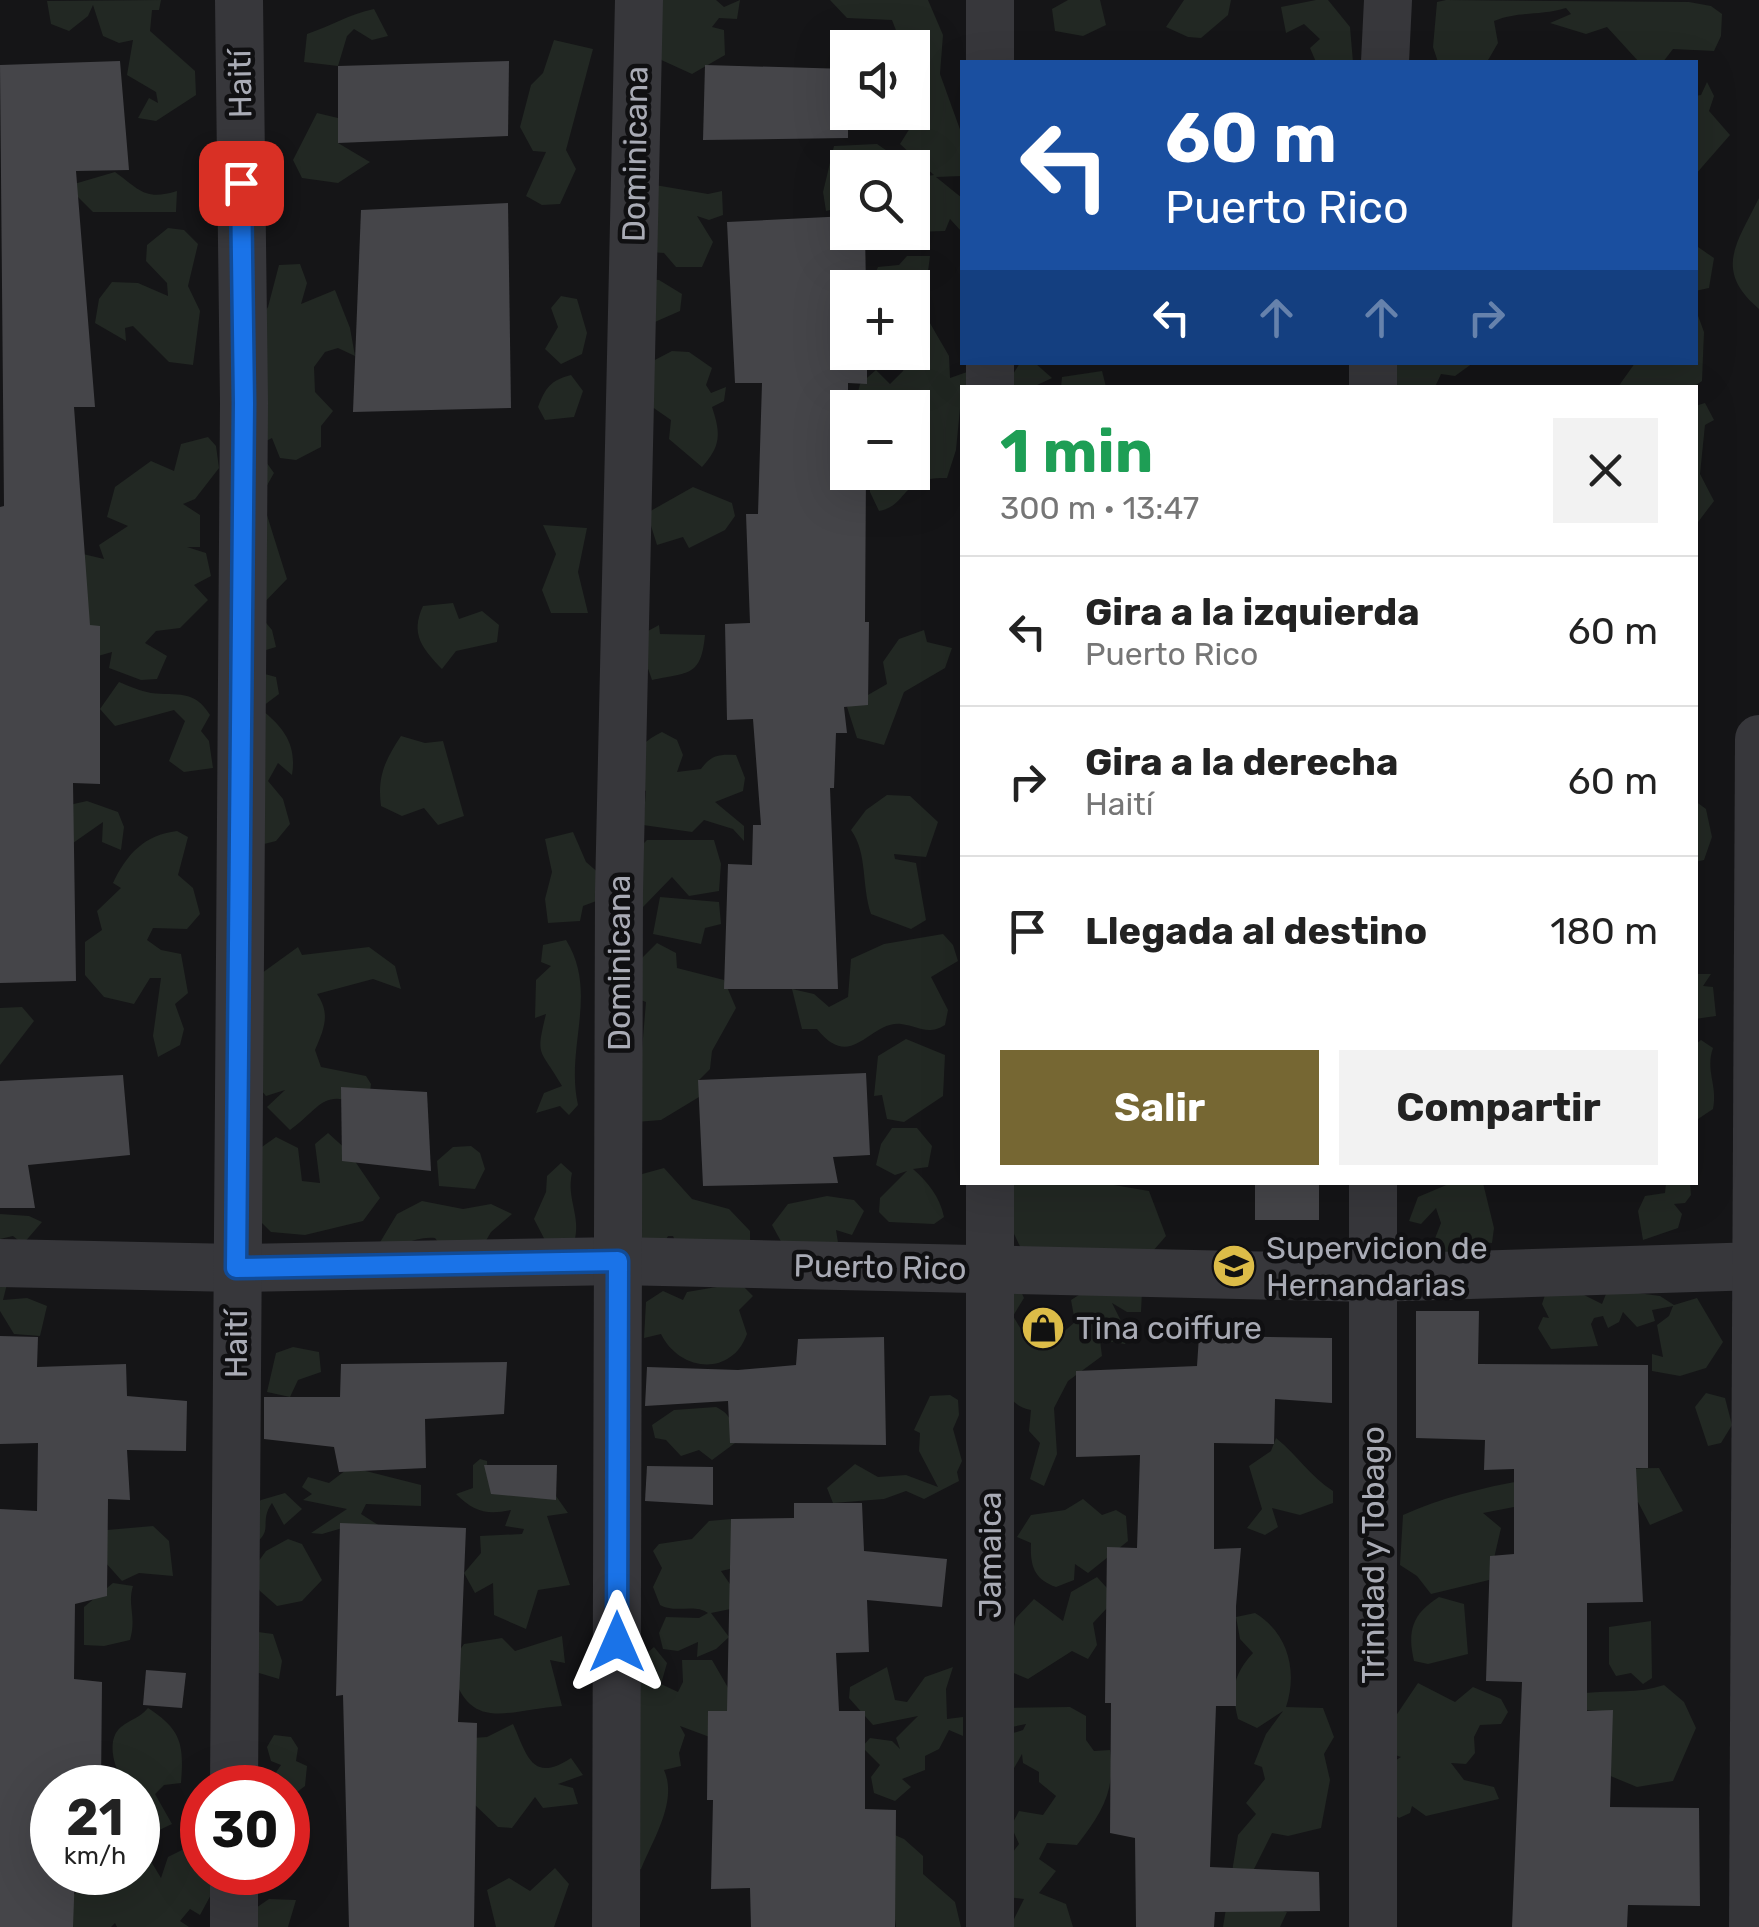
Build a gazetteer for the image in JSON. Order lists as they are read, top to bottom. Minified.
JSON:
{"streets":{"street":["Haití","Dominicana","Puerto Rico","Jamaica","Trinidad y Tobago"]},"crossings":[["Haití","Puerto Rico"],["Dominicana","Puerto Rico"],["Puerto Rico","Jamaica"],["Puerto Rico","Trinidad y Tobago"]],"places":{"school or university":["Supervicion de Hernandarias"],"shop":["Tina coiffure"]},"page":{"map_buttons":["+","−"],"turn":["60 m","Puerto Rico"],"heading":["1 min","300 m · 13:47"],"list":[{"name":"Gira a la izquierda","note":"Puerto Rico","value":"60 m"},{"name":"Gira a la derecha","note":"Haití","value":"60 m"},{"name":"Llegada al destino","value":"180 m"}],"buttons":["Salir","Compartir"],"speed":"21 km/h","limit":"30"}}
